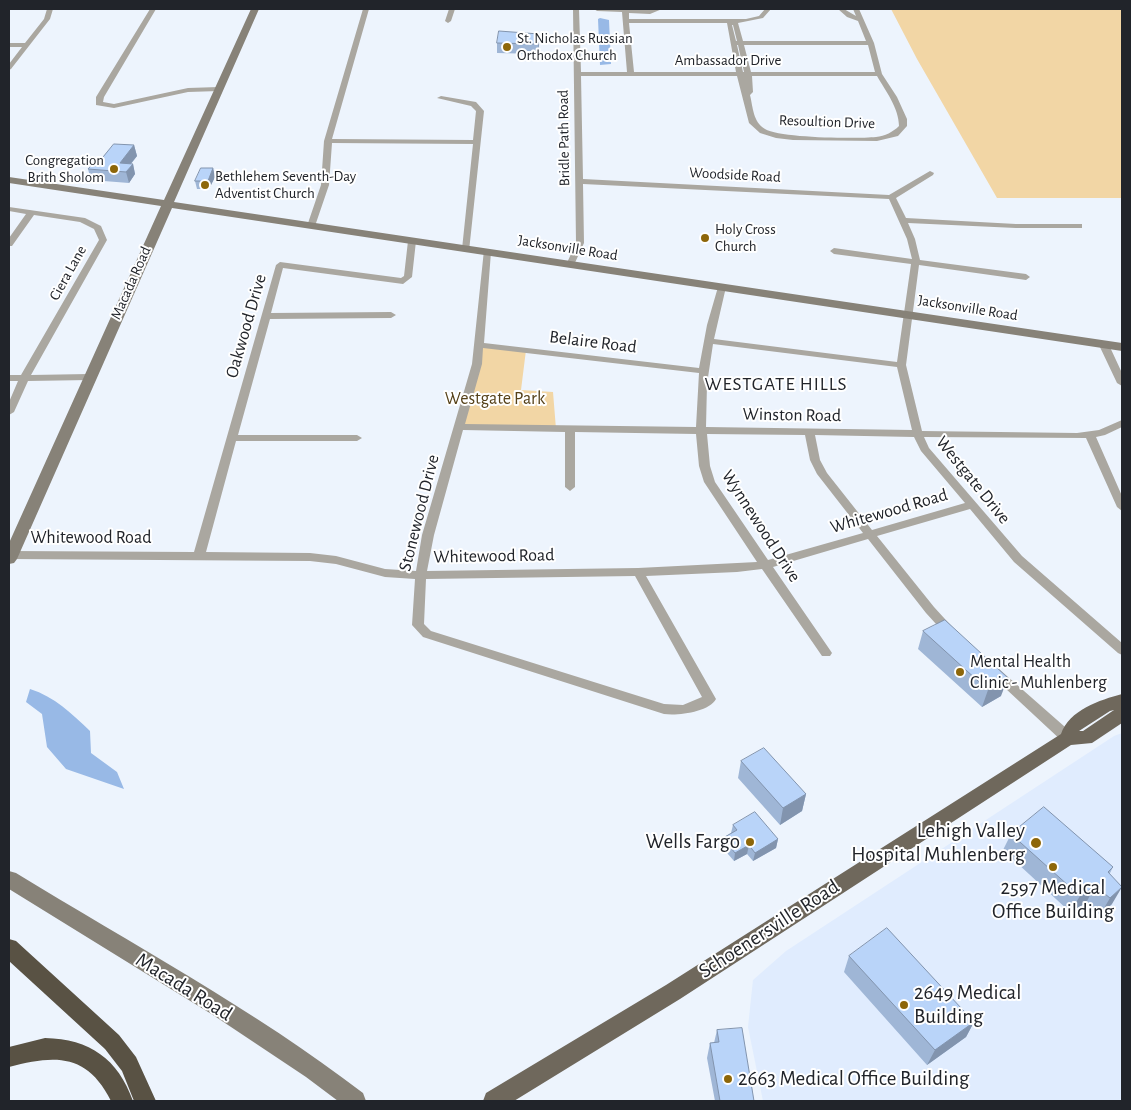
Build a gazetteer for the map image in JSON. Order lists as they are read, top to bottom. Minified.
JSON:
{"streets":{"main road":["Schoenersville Road"],"street":["Ambassador Drive","Resoultion Drive","Bridle Path Road","Woodside Road","Jacksonville Road","Ciera Lane","Macada Road","Oakwood Drive","Belaire Road","Winston Road","Westgate Drive","Whitewood Road","Stonewood Drive","Wynnewood Drive"]},"crossings":[["Ambassador Drive","Resoultion Drive"],["Ambassador Drive","Bridle Path Road"],["Bridle Path Road","Woodside Road"],["Bridle Path Road","Jacksonville Road"],["Woodside Road","Westgate Drive"],["Jacksonville Road","Macada Road"],["Jacksonville Road","Oakwood Drive"],["Jacksonville Road","Westgate Drive"],["Jacksonville Road","Stonewood Drive"],["Jacksonville Road","Wynnewood Drive"],["Macada Road","Whitewood Road"],["Oakwood Drive","Whitewood Road"],["Belaire Road","Stonewood Drive"],["Belaire Road","Wynnewood Drive"],["Winston Road","Westgate Drive"],["Winston Road","Stonewood Drive"],["Winston Road","Wynnewood Drive"],["Westgate Drive","Whitewood Road"],["Whitewood Road","Stonewood Drive"],["Whitewood Road","Wynnewood Drive"]],"districts":["WESTGATE HILLS"],"parks":["Westgate Park"],"places":["St. Nicholas Russian Orthodox Church","Congregation Brith Sholom","Bethlehem Seventh-Day Adventist Church","Holy Cross Church","Mental Health Clinic - Muhlenberg","Wells Fargo","Lehigh Valley Hospital Muhlenberg","2597 Medical Office Building","2649 Medical Building","2663 Medical Office Building"]}
